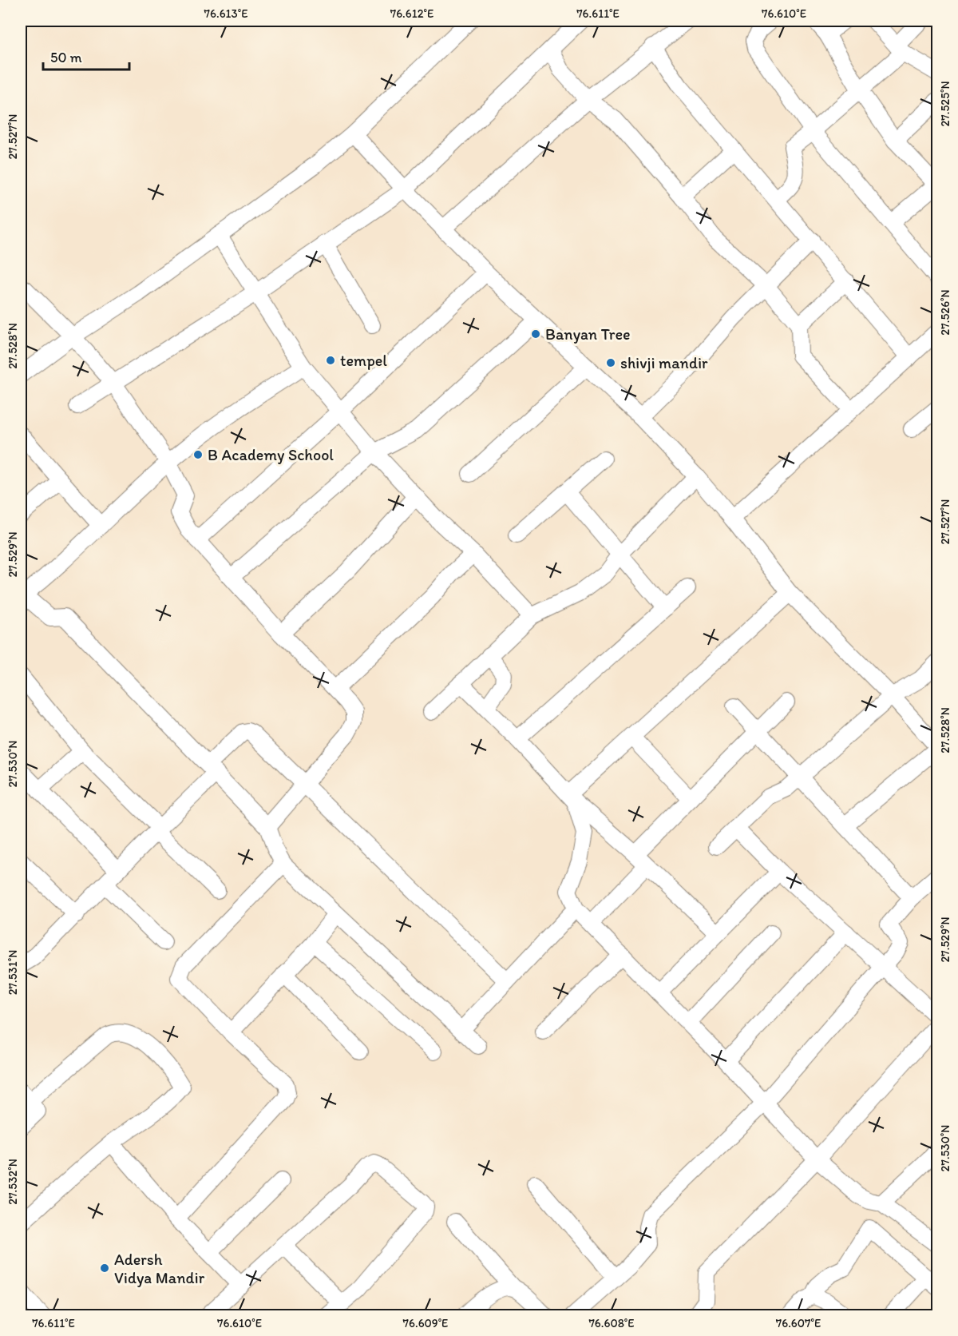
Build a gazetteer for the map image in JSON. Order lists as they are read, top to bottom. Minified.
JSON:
{"places":["Banyan Tree","tempel","shivji mandir","B Academy School","Adersh Vidya Mandir"],"scale_bar":"50 m","coordinates":["76.613°E","76.612°E","76.611°E","76.610°E","27.525°N","27.527°N","27.526°N","27.528°N","27.529°N","27.530°N","27.531°N","27.532°N","76.609°E","76.608°E","76.607°E"]}
